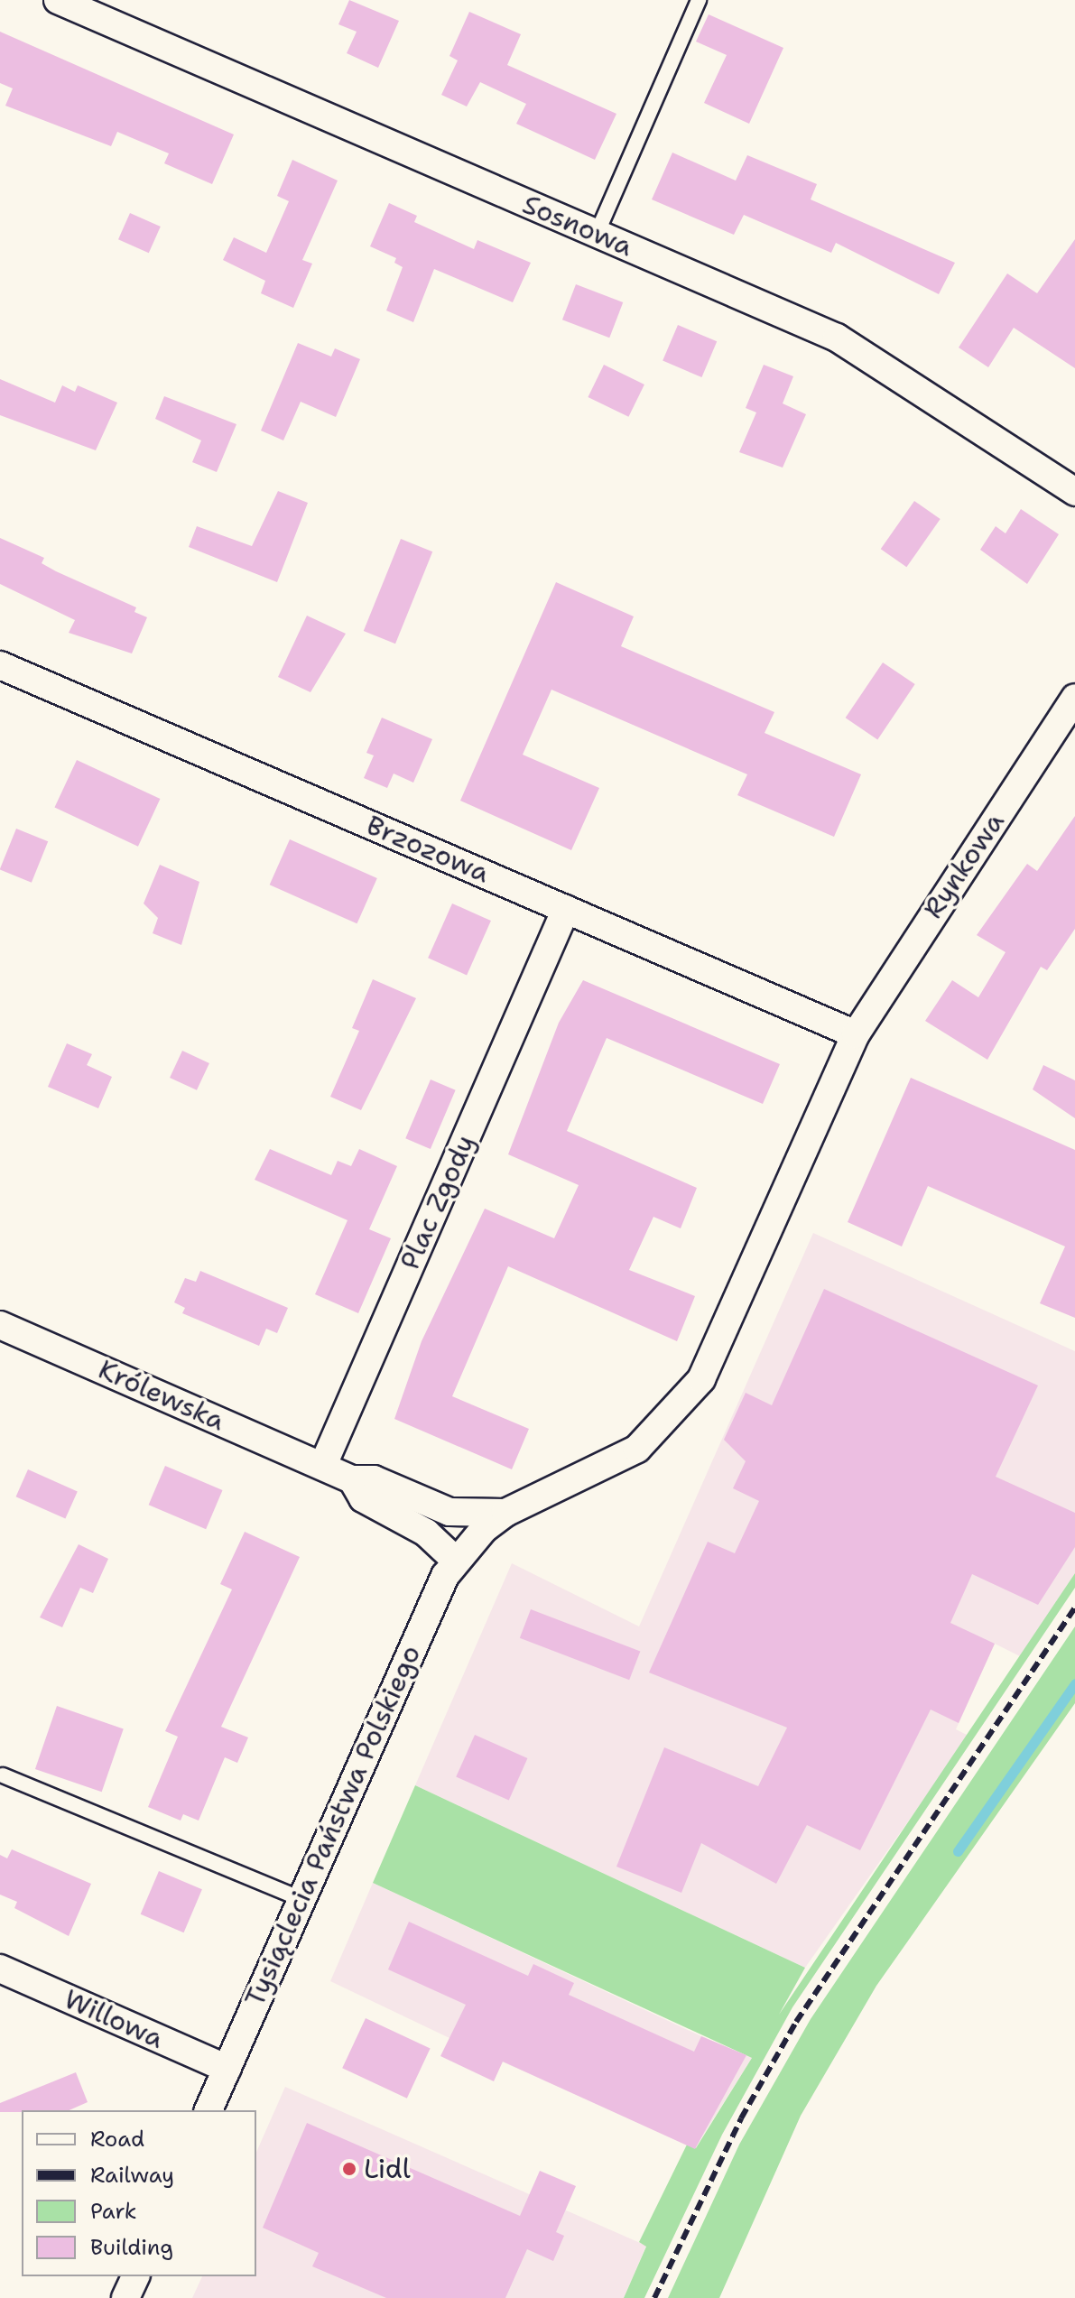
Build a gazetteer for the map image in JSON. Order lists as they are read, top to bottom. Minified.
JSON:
{"streets":{"street":["Sosnowa","Brzozowa","Rynkowa","Plac Zgody","Królewska","Tysiąclecia Państwa Polskiego","Willowa"]},"crossings":[["Brzozowa","Rynkowa"],["Brzozowa","Plac Zgody"],["Plac Zgody","Królewska"],["Tysiąclecia Państwa Polskiego","Willowa"]],"places":["Lidl"],"legend":["Road","Railway","Park","Building"]}
